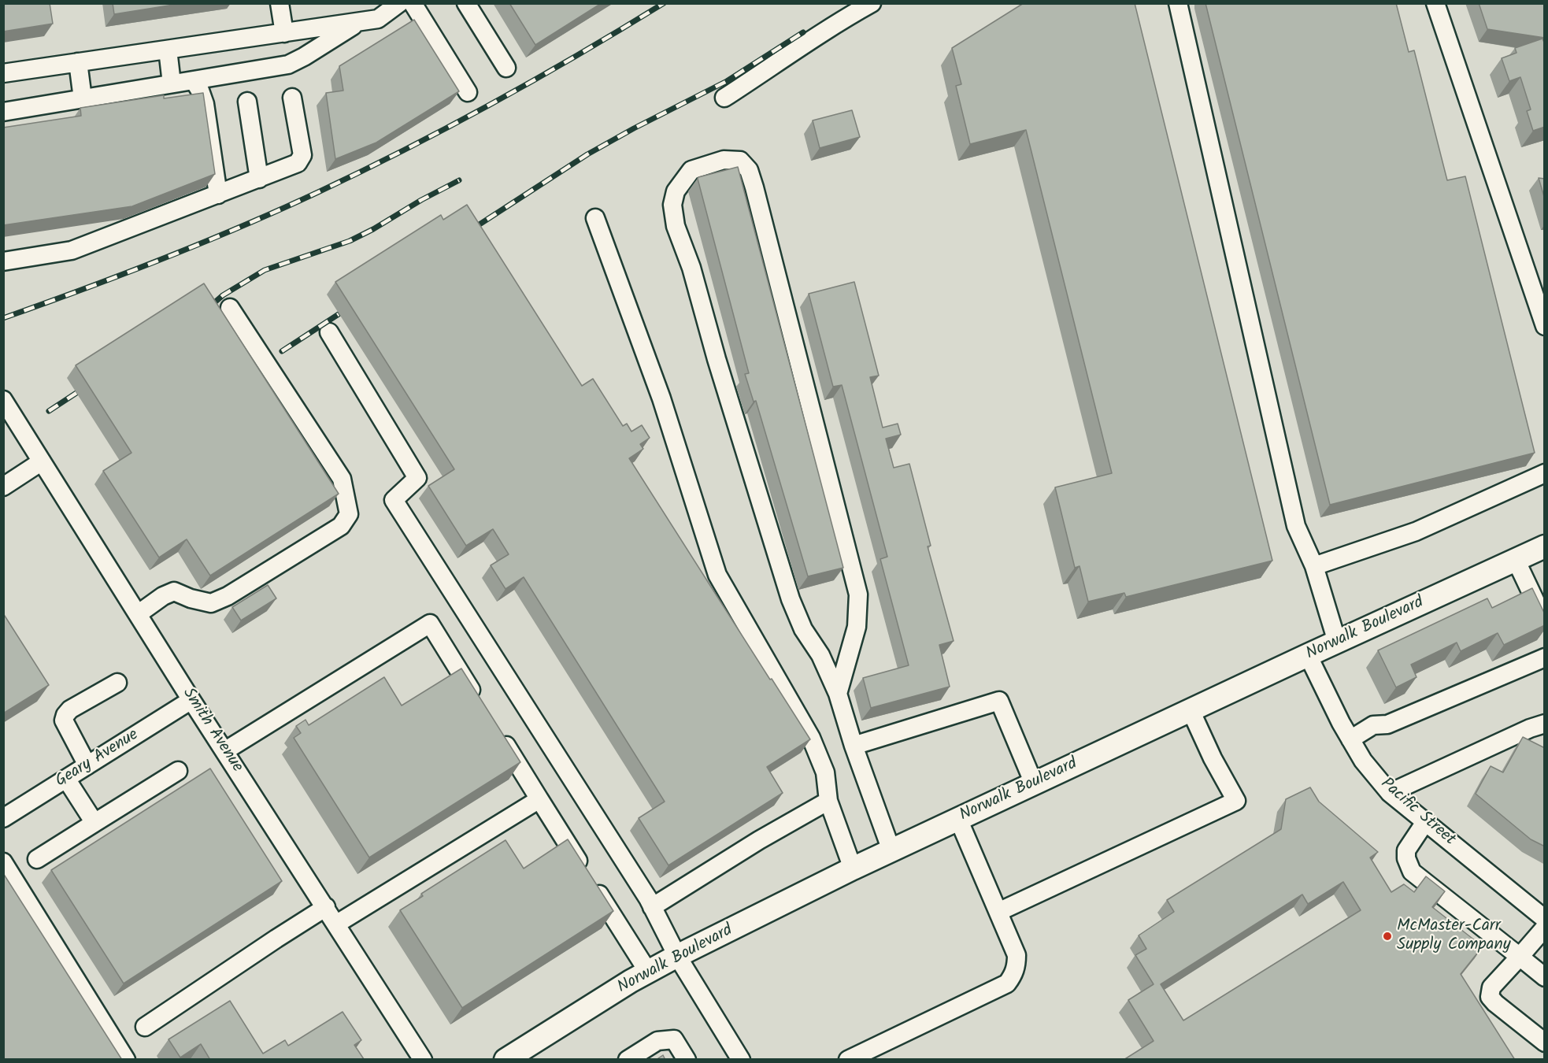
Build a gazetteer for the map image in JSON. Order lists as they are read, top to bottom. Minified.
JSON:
{"streets":{"main road":["Norwalk Boulevard"],"street":["Smith Avenue","Geary Avenue","Pacific Street"]},"crossings":[["Norwalk Boulevard","Pacific Street"],["Smith Avenue","Geary Avenue"]],"places":["McMaster-Carr Supply Company"]}
